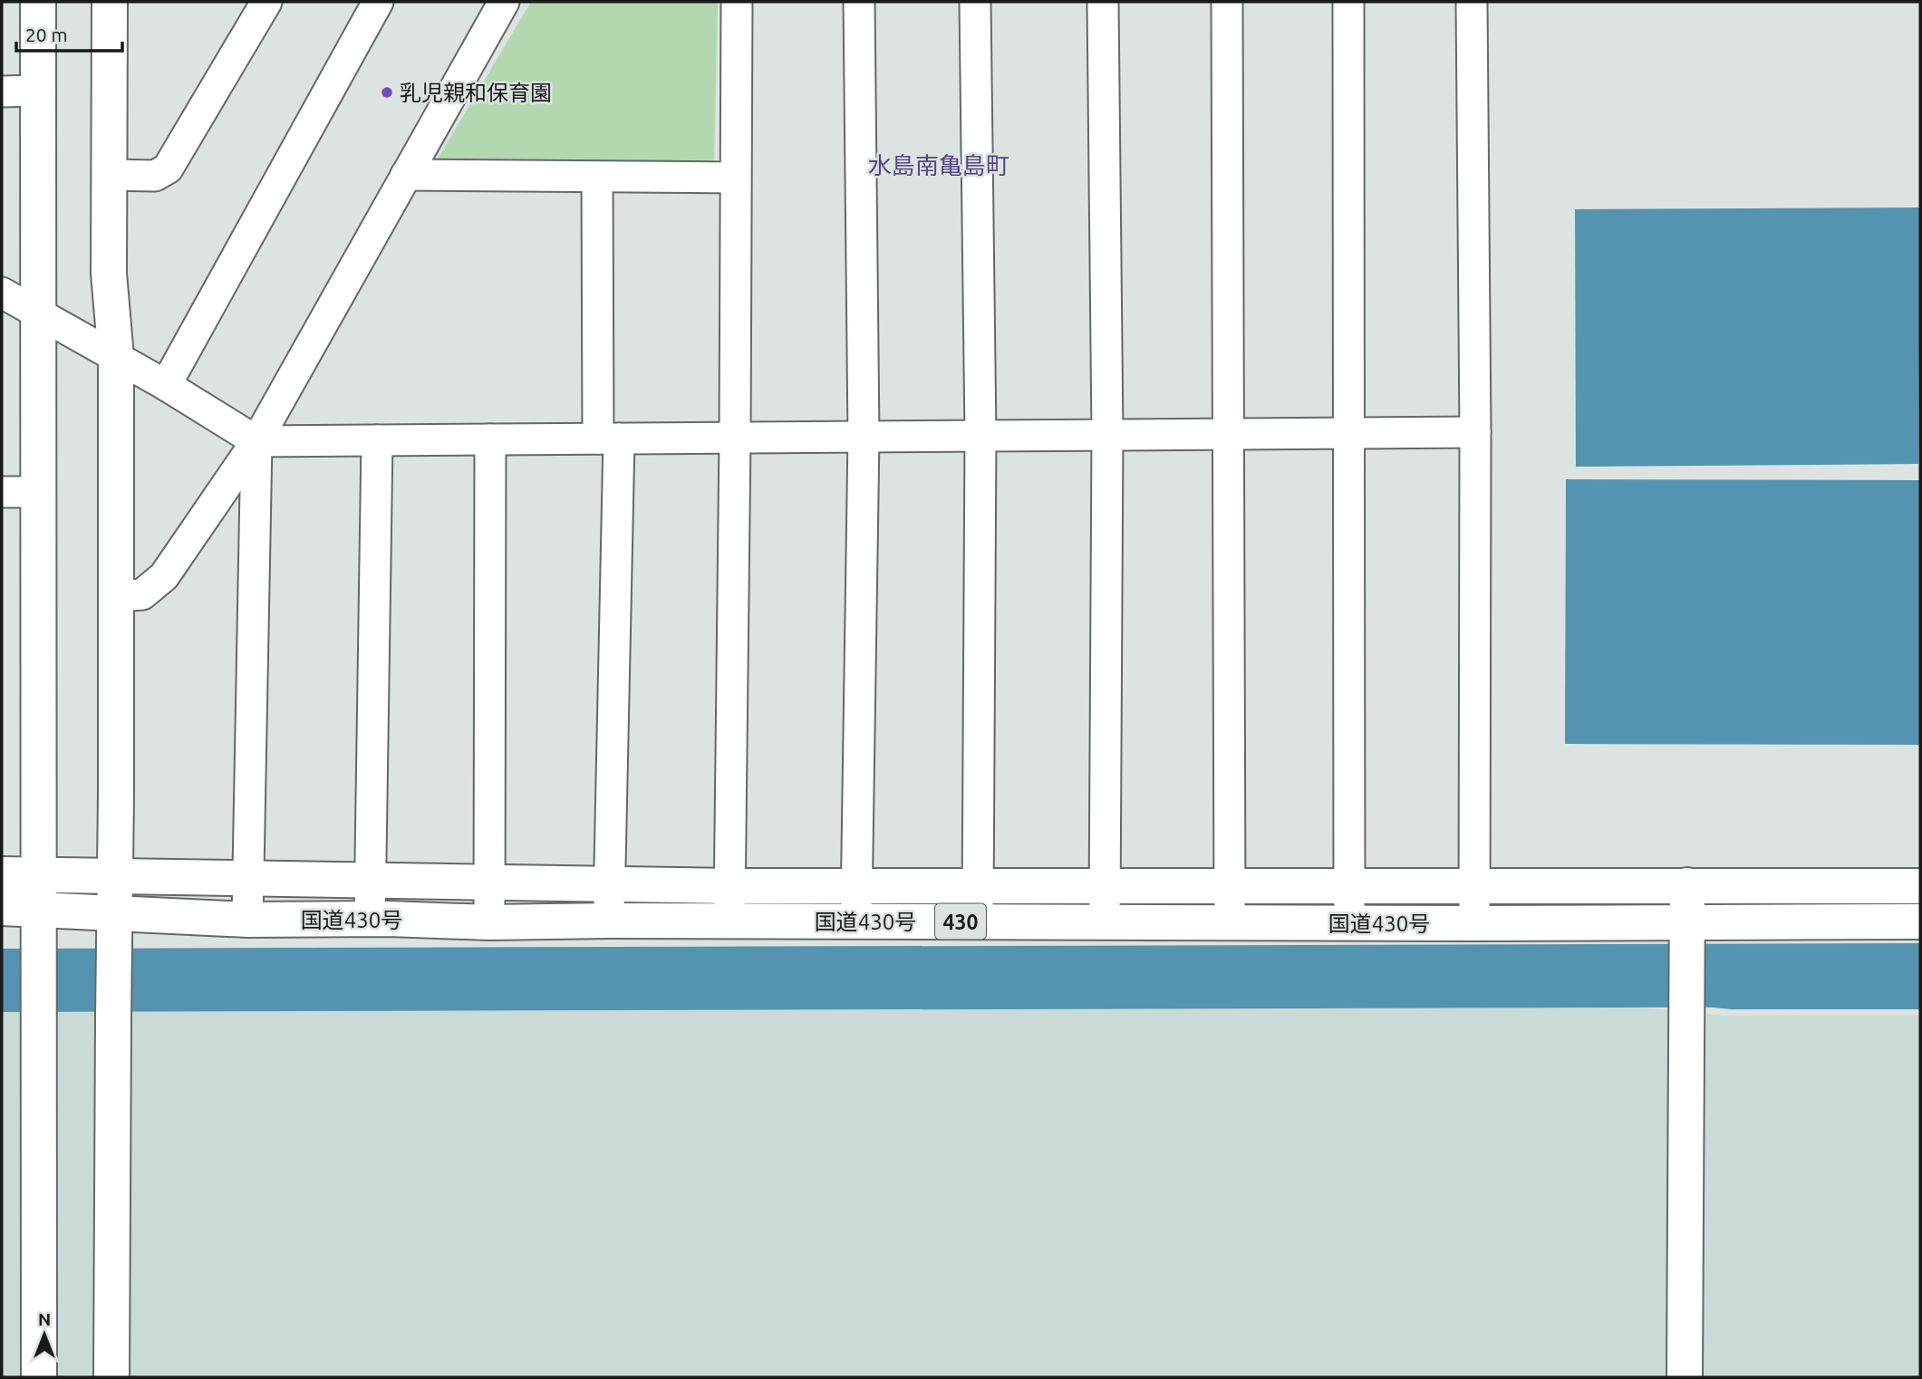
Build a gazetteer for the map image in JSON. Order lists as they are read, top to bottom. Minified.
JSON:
{"streets":{"main road":["国道430号","430"]},"districts":["水島南亀島町"],"places":["乳児親和保育園"],"scale_bar":"20 m","north":"top"}
